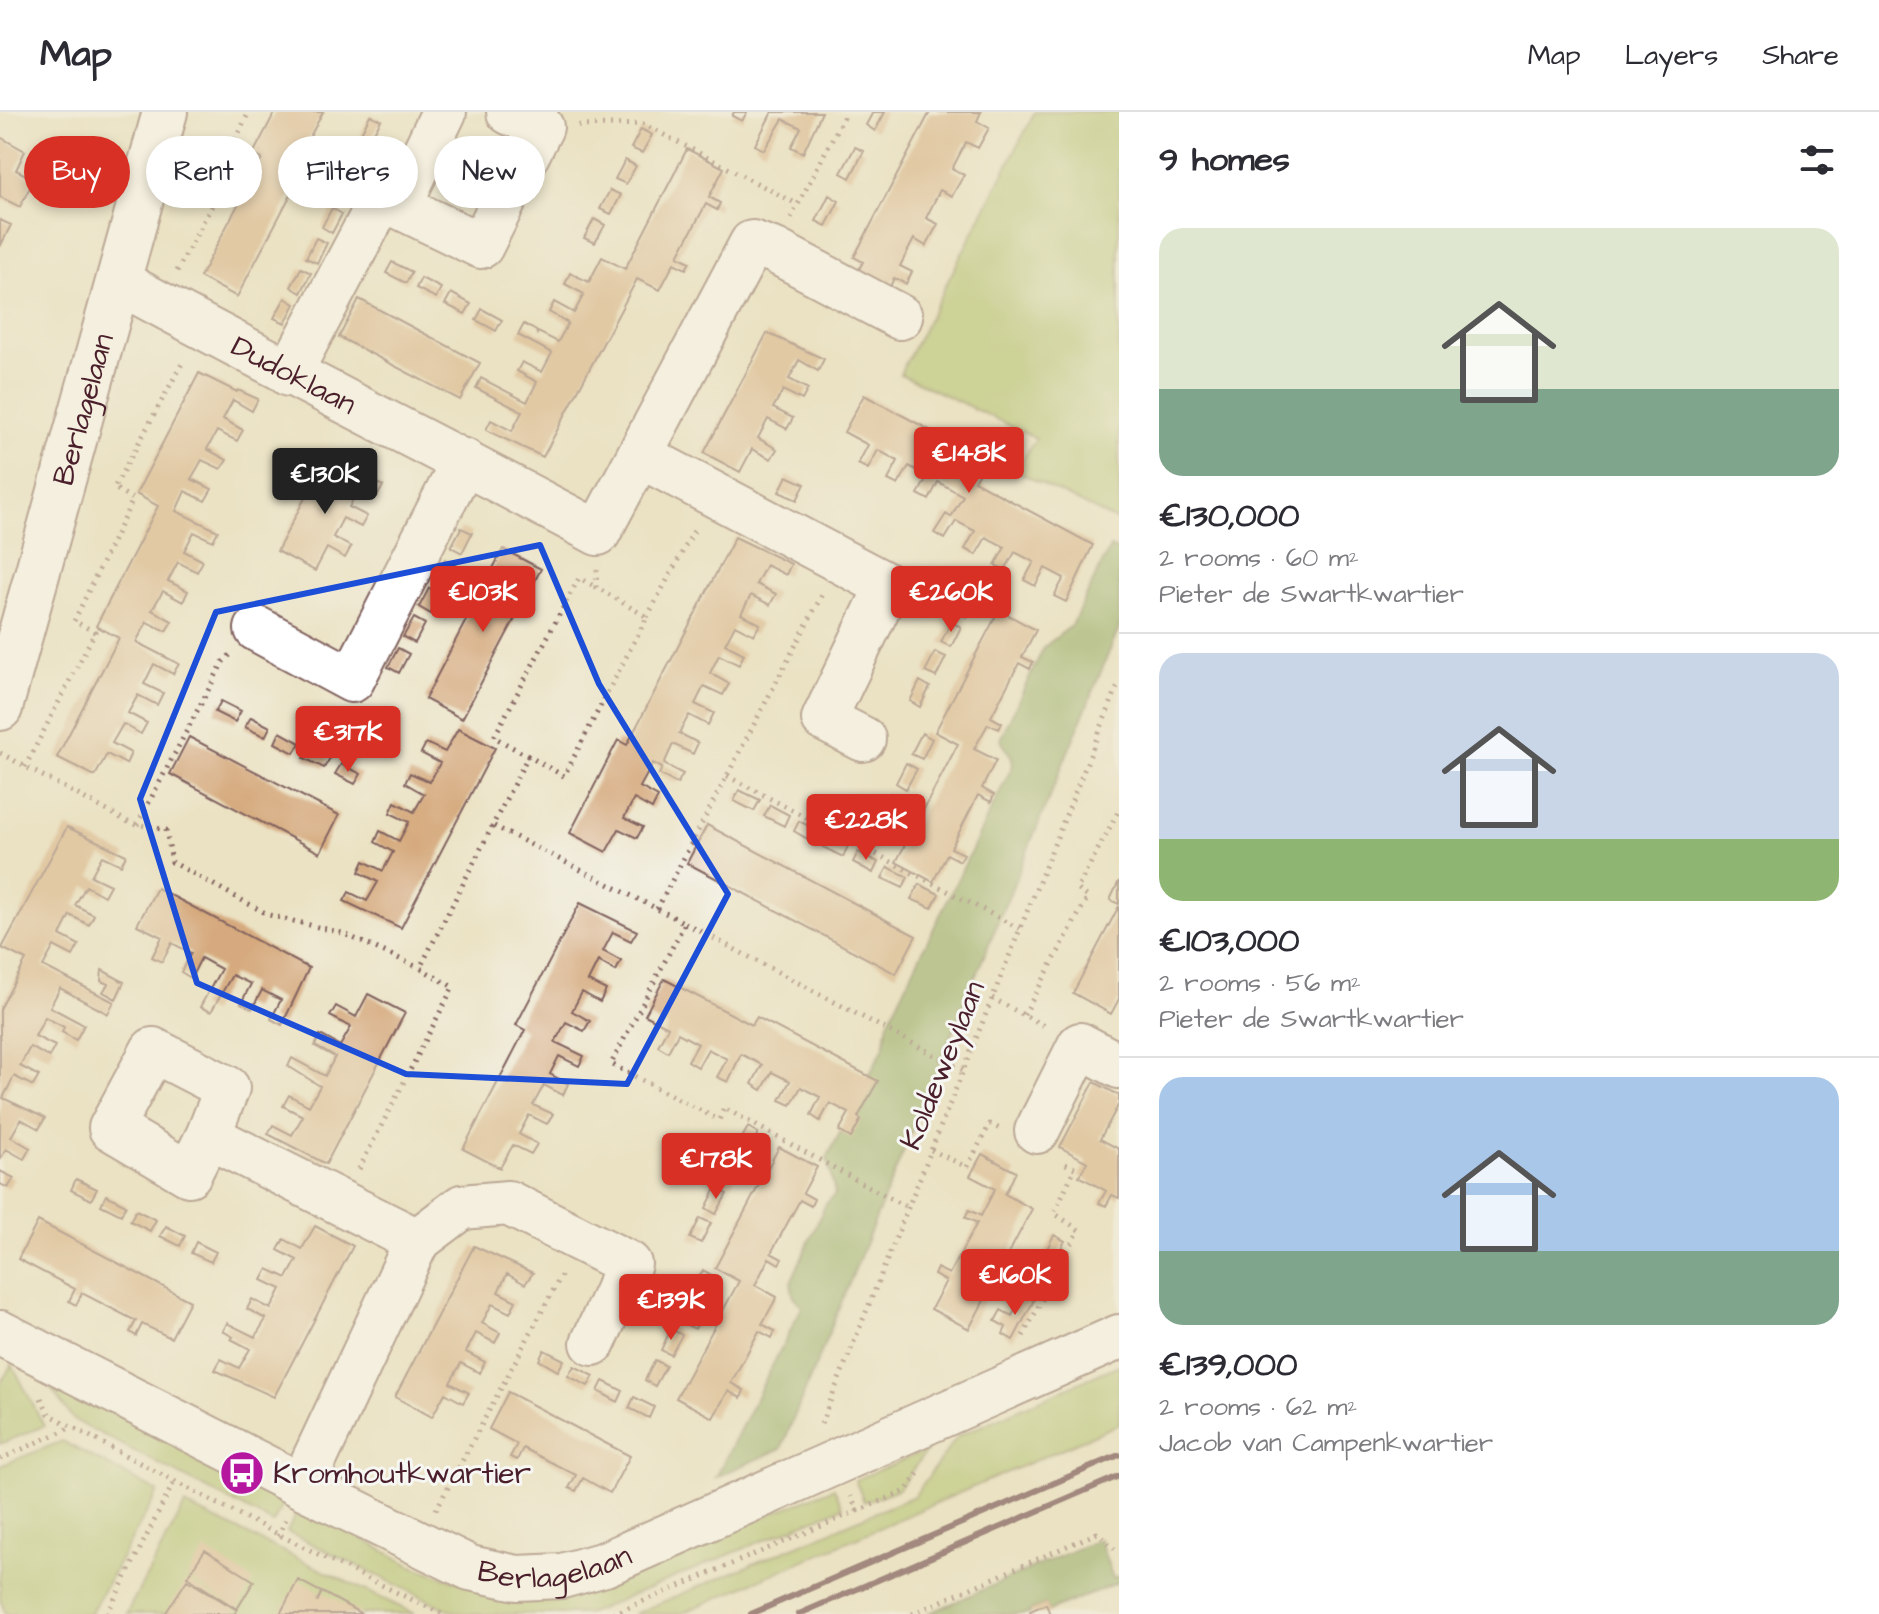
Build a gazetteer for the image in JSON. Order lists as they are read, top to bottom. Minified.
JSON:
{"streets":{"street":["Dudoklaan","Berlagelaan"],"path":["Koldeweylaan"]},"crossings":[["Dudoklaan","Berlagelaan"],["Berlagelaan","Koldeweylaan"]],"places":{"bus stop":["Kromhoutkwartier"]},"page":{"header":"Map","nav":["Map","Layers","Share"],"heading":"9 homes","chip":["Buy","Rent","Filters","New"],"list":[{"name":"€130,000","note":"2 rooms · 60 m² · Pieter de Swartkwartier"},{"name":"€103,000","note":"2 rooms · 56 m² · Pieter de Swartkwartier"},{"name":"€139,000","note":"2 rooms · 62 m² · Jacob van Campenkwartier"}],"price":["€148K","€130K","€103K","€260K","€317K","€228K","€178K","€160K","€139K"]}}
